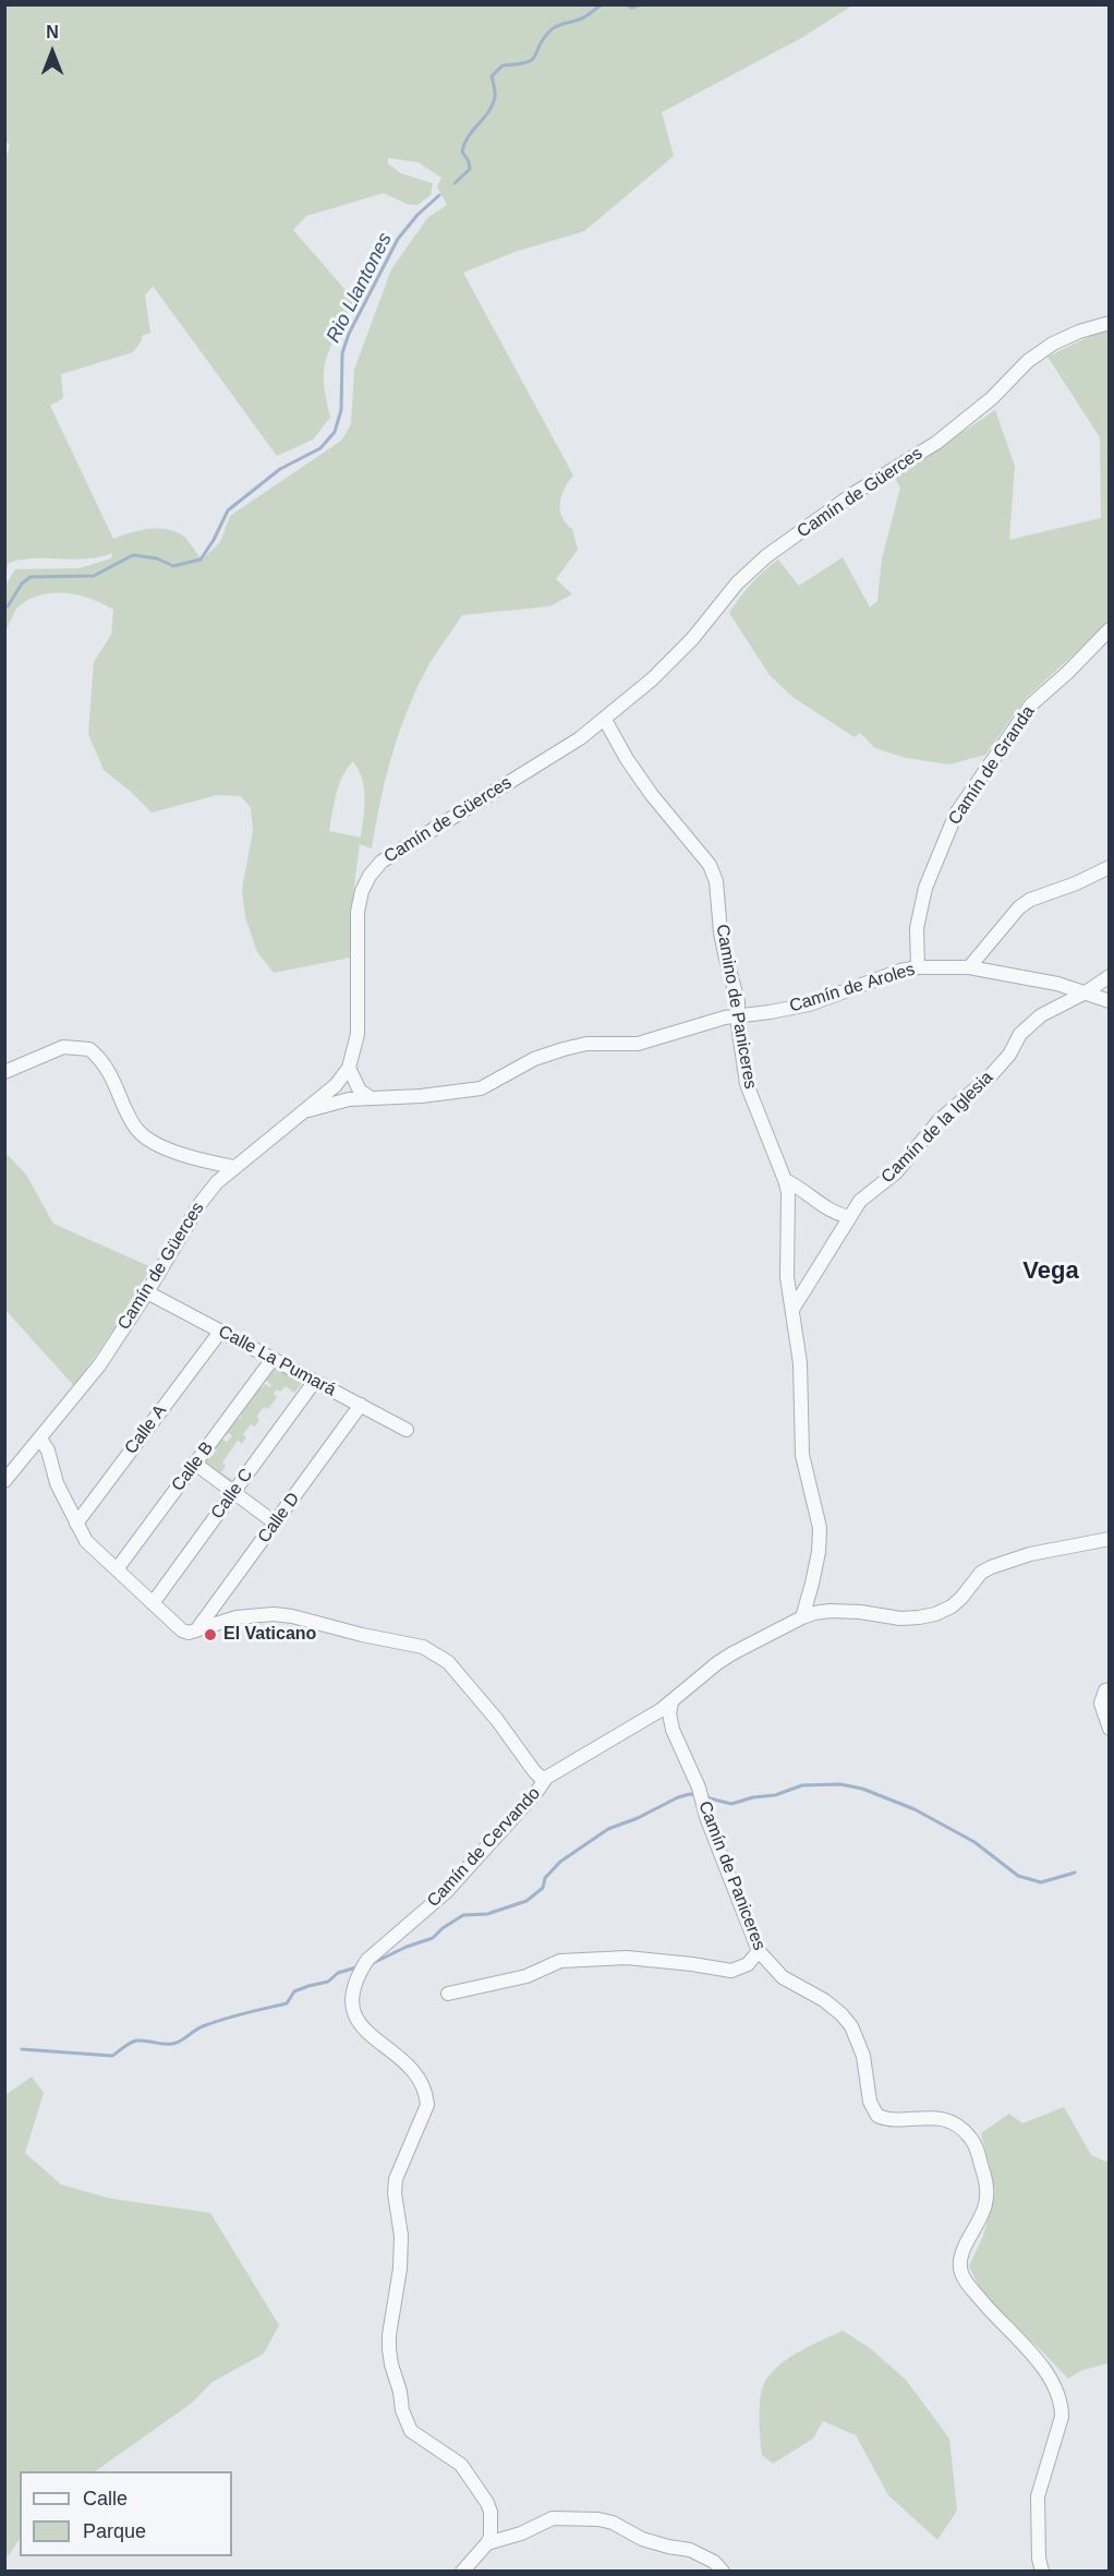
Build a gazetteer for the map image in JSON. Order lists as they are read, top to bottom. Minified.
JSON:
{"streets":{"street":["Camín de Güerces","Camín de Granda","Camín de Aroles","Camino de Paniceres","Camín de la Iglesia","Calle La Pumará","Calle A","Calle B","Calle C","Calle D","Camín de Cervando","Camín de Paniceres"]},"crossings":[["Camín de Güerces","Camín de Aroles"],["Camín de Güerces","Camino de Paniceres"],["Camín de Güerces","Calle La Pumará"],["Camín de Granda","Camín de Aroles"],["Camín de Aroles","Camino de Paniceres"],["Camín de Aroles","Camín de la Iglesia"],["Camino de Paniceres","Camín de la Iglesia"],["Calle La Pumará","Calle D"],["Camín de Cervando","Camín de Paniceres"]],"districts":["Vega"],"water":["Rio Llantones"],"places":["El Vaticano"],"legend":["Calle","Parque"],"north":"top"}
